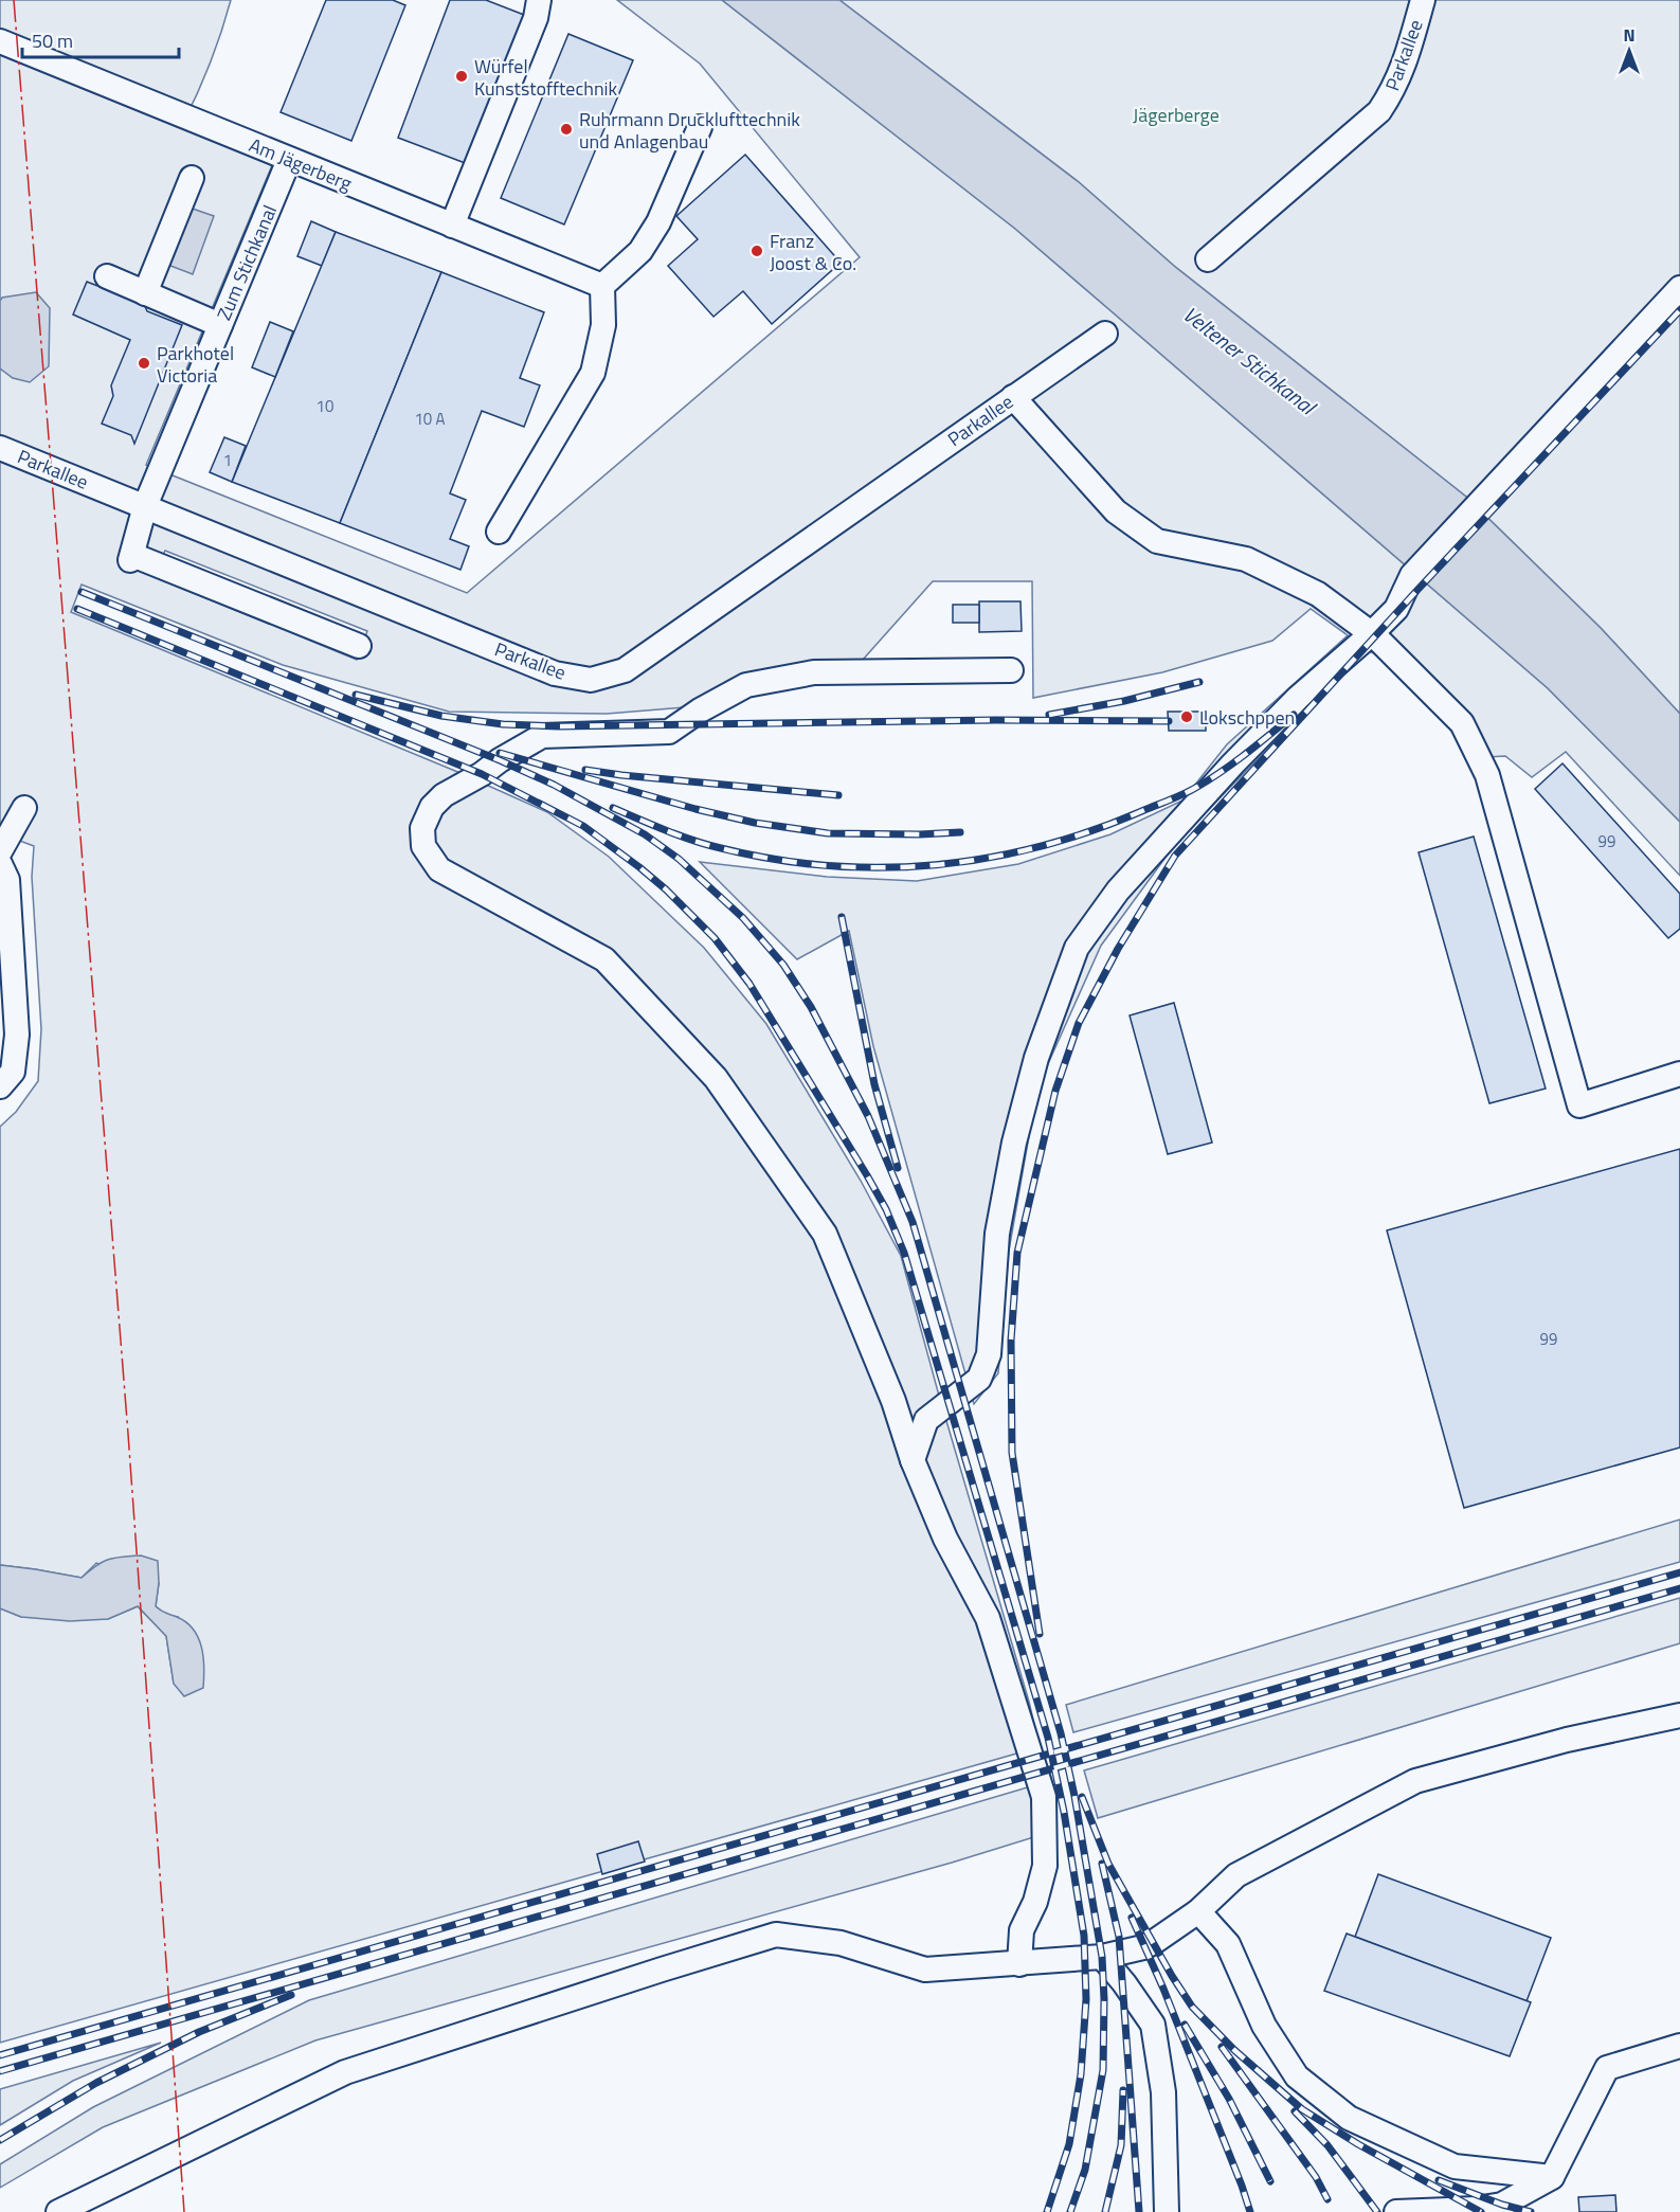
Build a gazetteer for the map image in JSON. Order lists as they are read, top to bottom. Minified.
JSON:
{"streets":{"street":["Parkallee","Am Jägerberg","Zum Stichkanal"]},"crossings":[["Parkallee","Zum Stichkanal"],["Am Jägerberg","Zum Stichkanal"]],"water":["Veltener Stichkanal"],"parks":["Jägerberge"],"places":["Würfel Kunststofftechnik","Ruhrmann Drucklufttechnik und Anlagenbau","Franz Joost & Co.","Parkhotel Victoria","Lokschppen"],"house_numbers":["10","10 A","1","99","99"],"scale_bar":"50 m","north":"top"}
